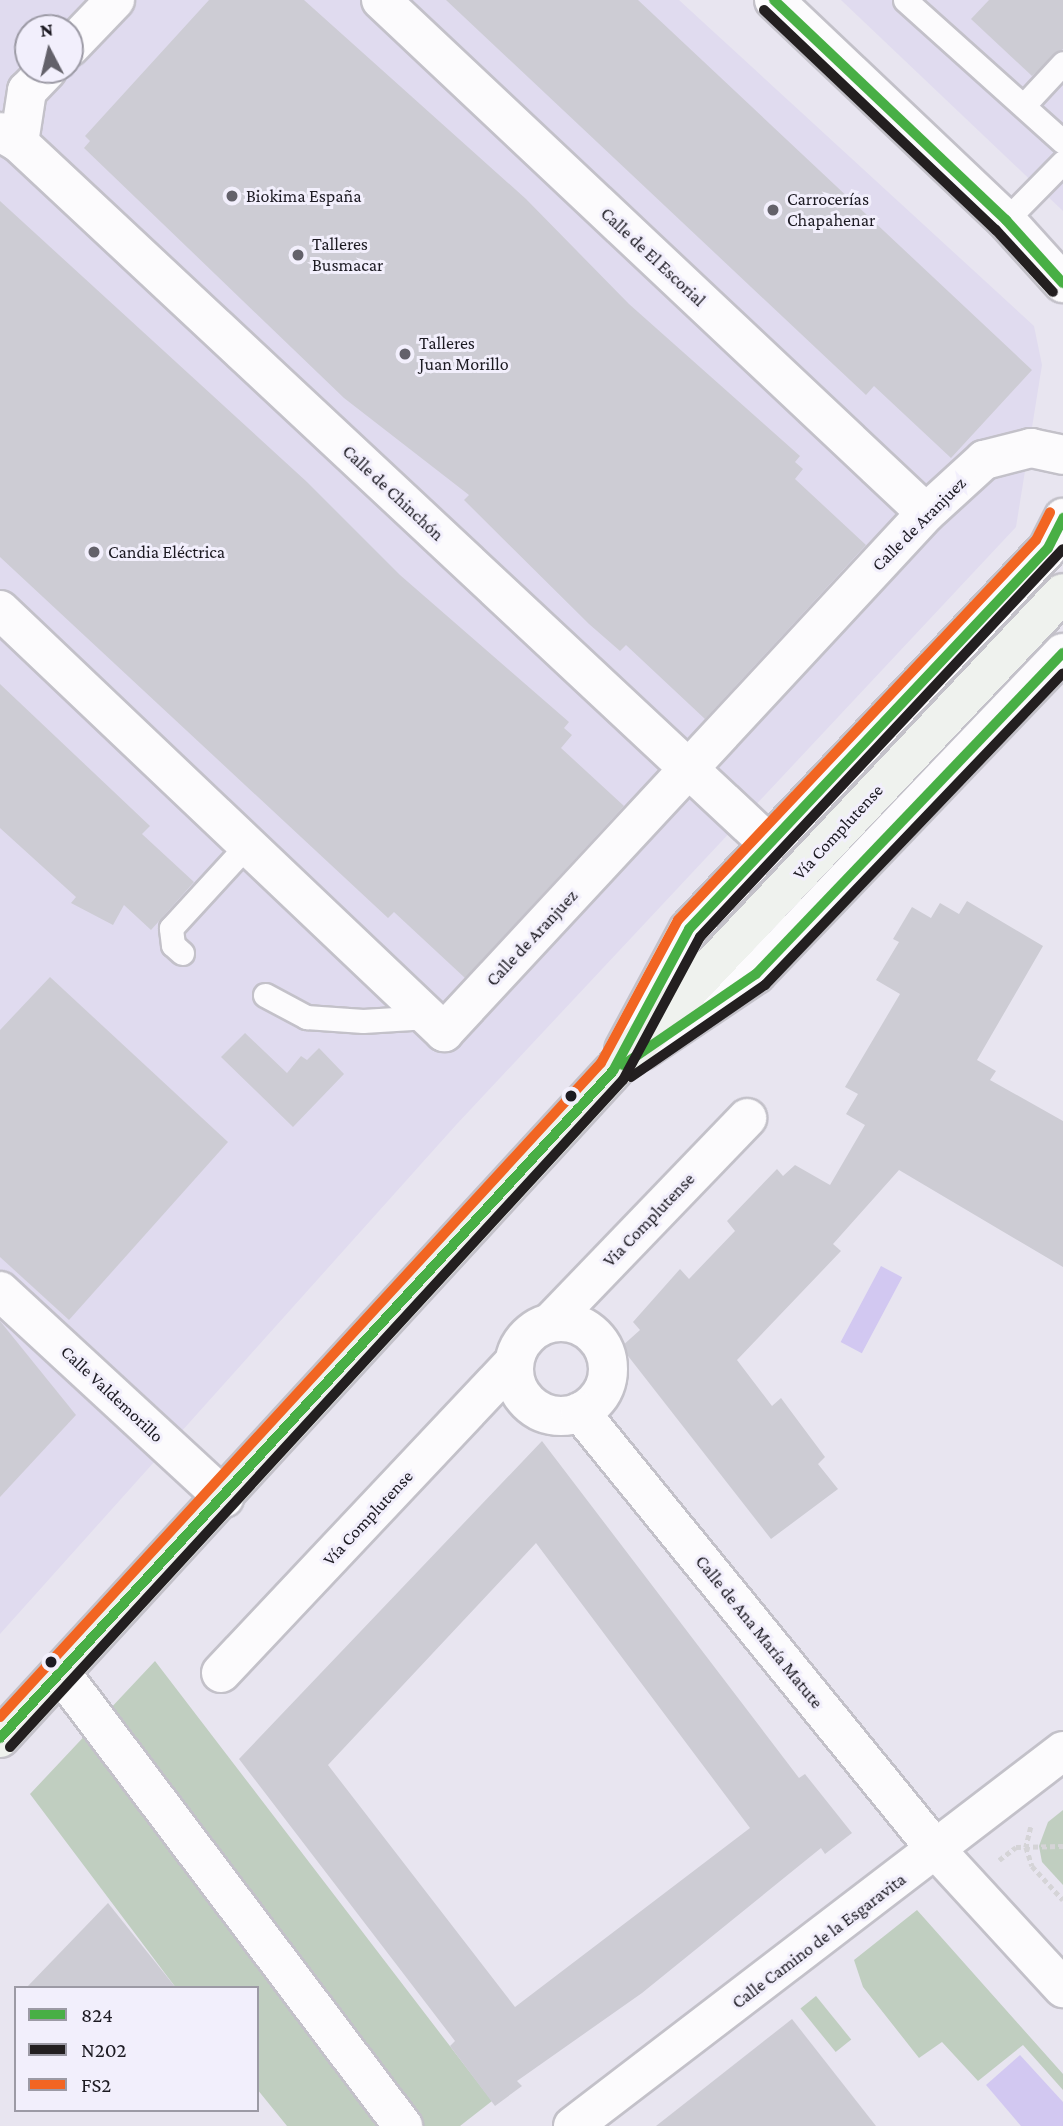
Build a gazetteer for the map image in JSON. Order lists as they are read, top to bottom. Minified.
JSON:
{"streets":{"main road":["Vía Complutense"],"street":["Calle de El Escorial","Calle de Chinchón","Calle de Aranjuez","Via Complutense","Calle Valdemorillo","Calle de Ana María Matute","Calle Camino de la Esgaravita"]},"crossings":[["Calle de El Escorial","Calle de Aranjuez"],["Calle de Chinchón","Calle de Aranjuez"],["Calle de Chinchón","Vía Complutense"],["Vía Complutense","Via Complutense"],["Vía Complutense","Calle Valdemorillo"],["Vía Complutense","Calle de Ana María Matute"],["Via Complutense","Calle de Ana María Matute"],["Calle de Ana María Matute","Calle Camino de la Esgaravita"]],"places":["Biokima España","Carrocerías Chapahenar","Talleres Busmacar","Talleres Juan Morillo","Candia Eléctrica"],"lines":["transit line 824","transit line N202","transit line FS2"],"legend":["824","N202","FS2"],"north":"top"}
